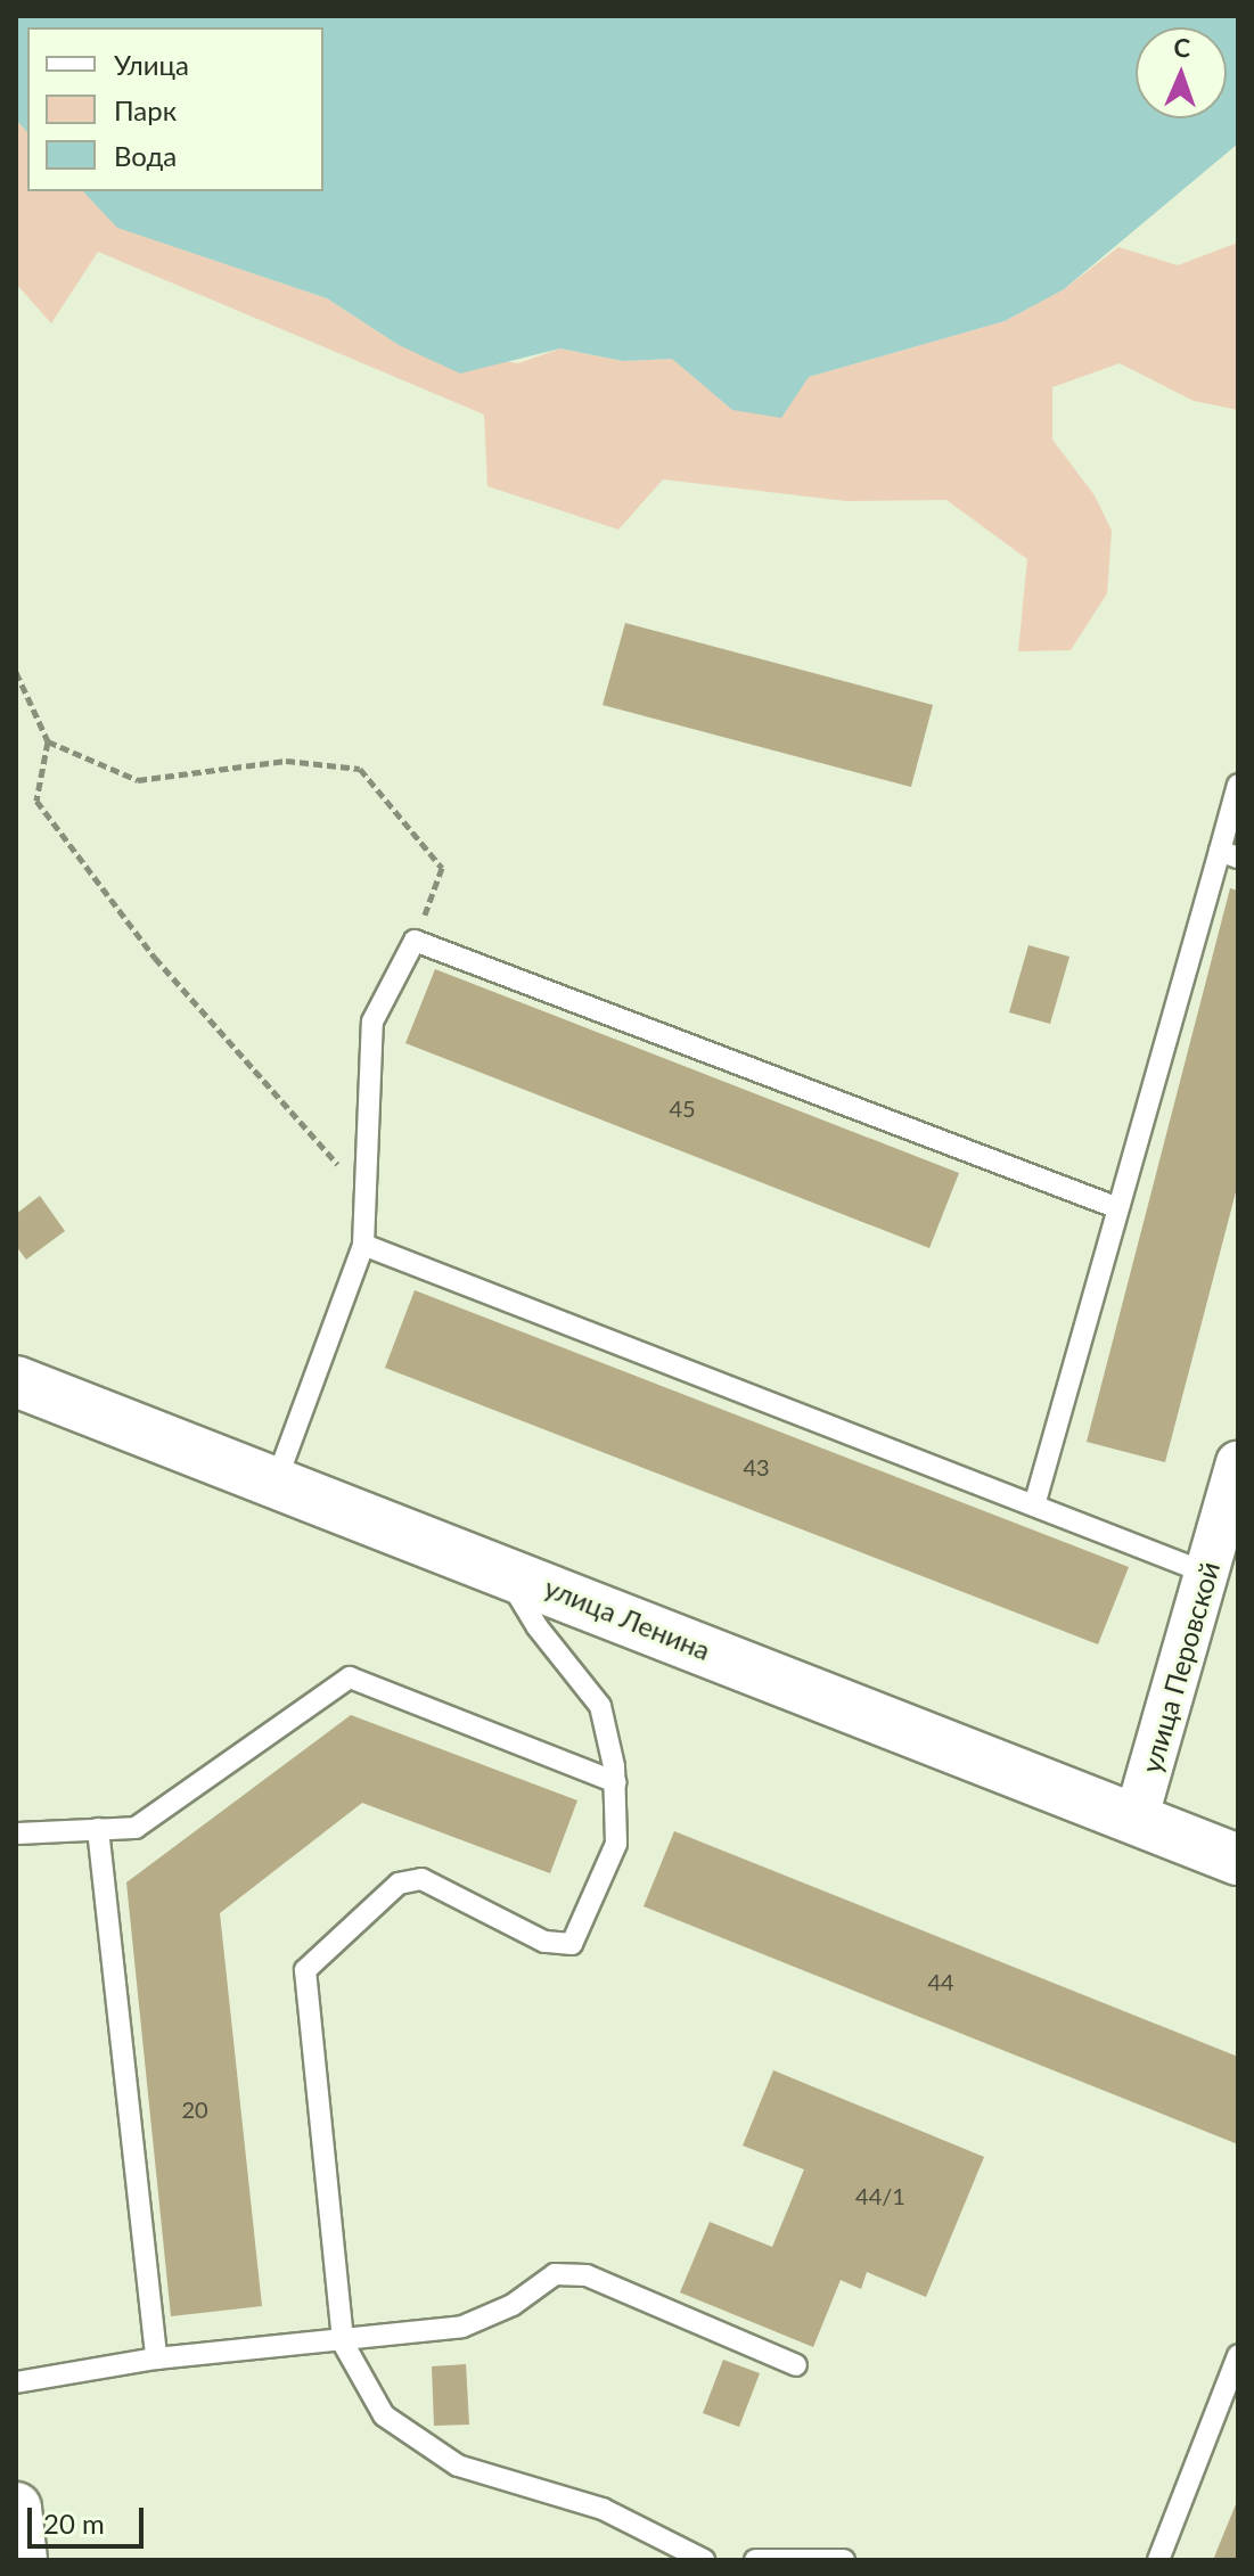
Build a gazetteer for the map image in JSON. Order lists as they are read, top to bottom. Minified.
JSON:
{"streets":{"street":["улица Ленина","улица Перовской"]},"crossings":[["улица Ленина","улица Перовской"]],"house_numbers":["45","43","44","20","44/1"],"legend":["Улица","Парк","Вода"],"scale_bar":"20 m","north":"top"}
